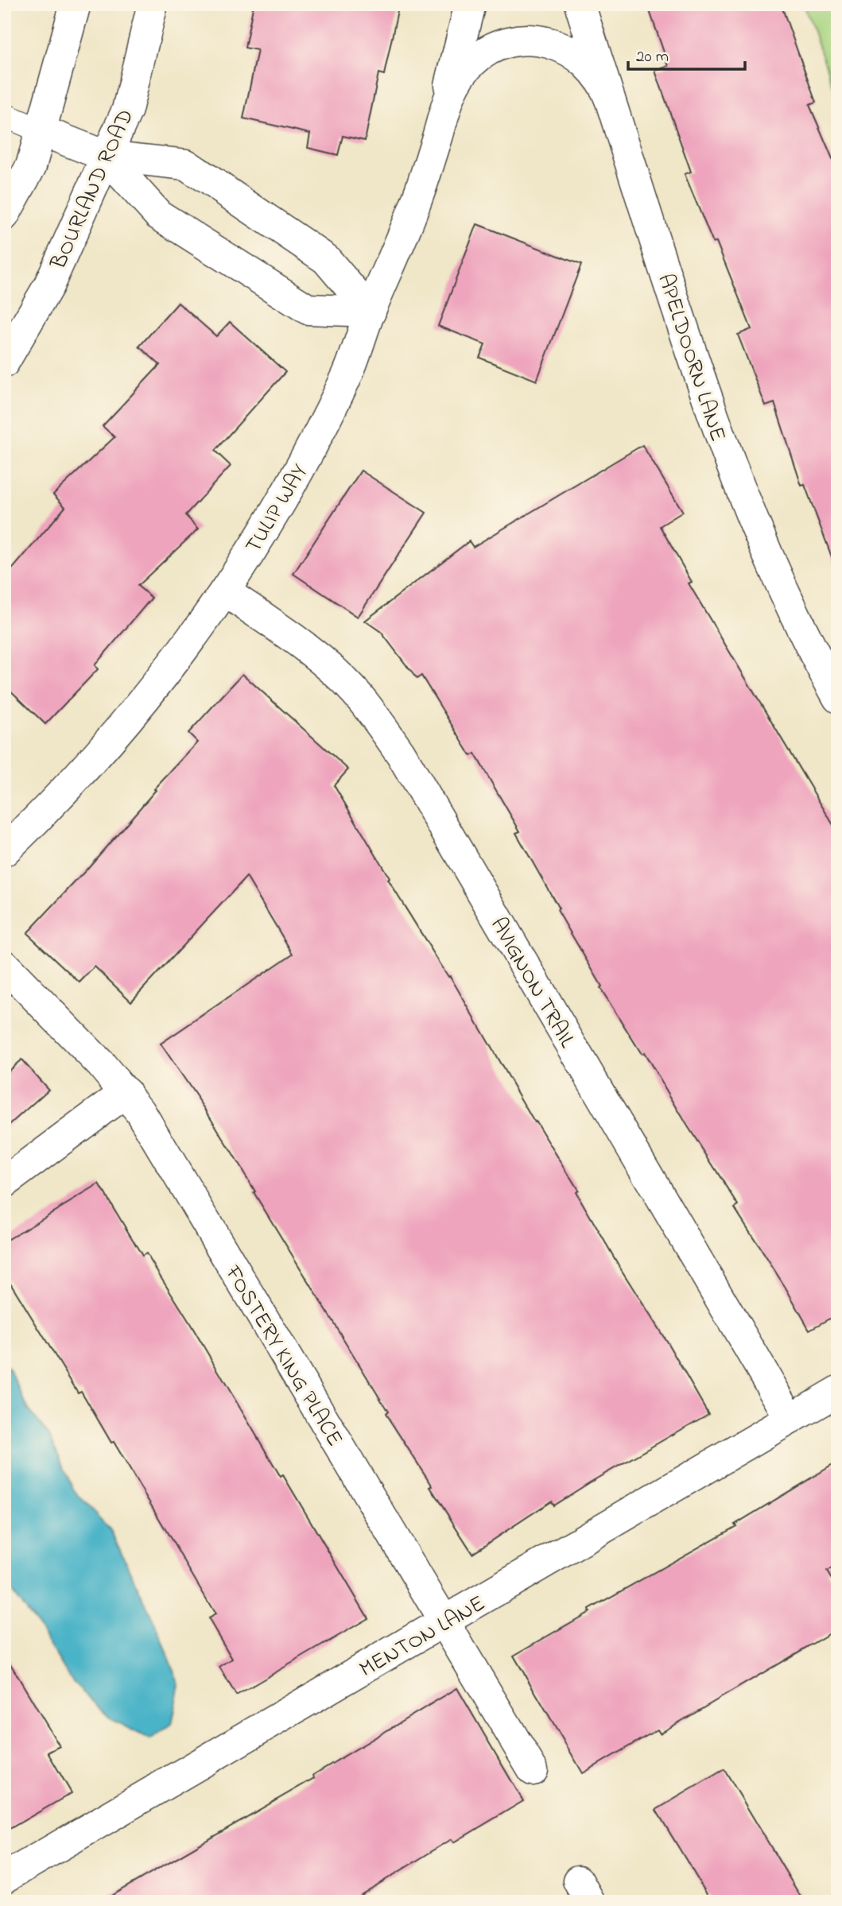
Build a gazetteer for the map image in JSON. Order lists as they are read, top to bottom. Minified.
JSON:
{"streets":{"street":["BOURLAND ROAD","APELDOORN LANE","TULIP WAY","AVIGNON TRAIL","FOSTERY KING PLACE","MENTON LANE"]},"crossings":[["APELDOORN LANE","TULIP WAY"],["TULIP WAY","AVIGNON TRAIL"],["AVIGNON TRAIL","MENTON LANE"],["FOSTERY KING PLACE","MENTON LANE"]],"scale_bar":"20 m"}
